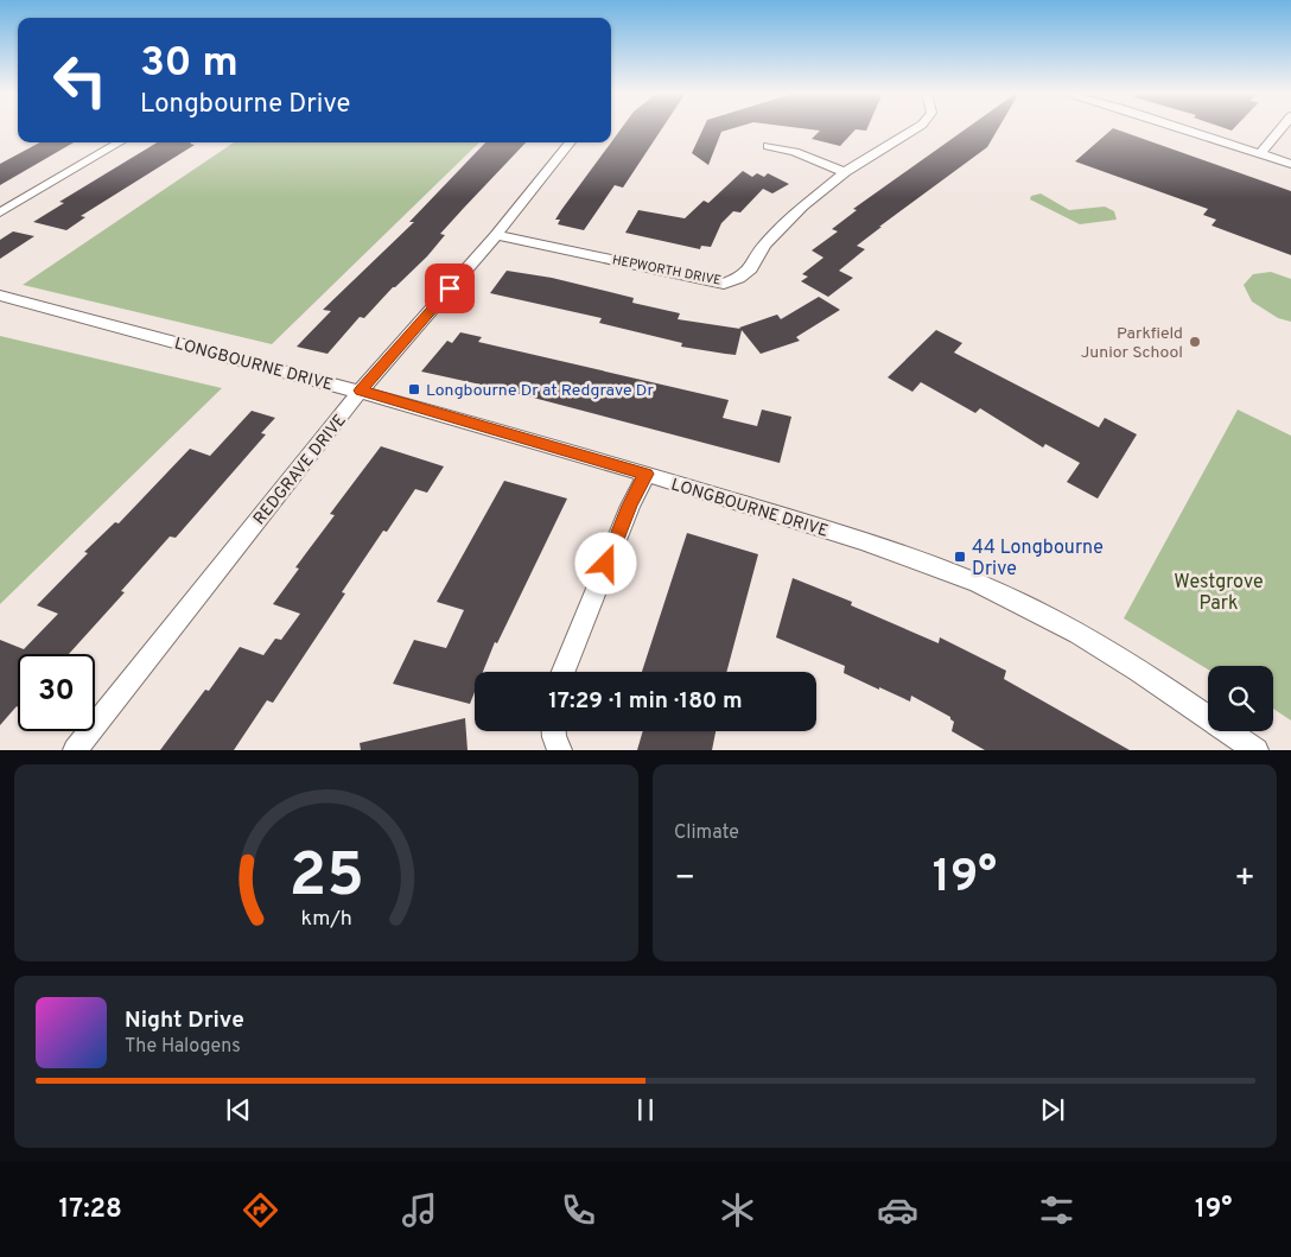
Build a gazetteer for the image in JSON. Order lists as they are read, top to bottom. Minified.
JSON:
{"streets":{"street":["HEPWORTH DRIVE","LONGBOURNE DRIVE","REDGRAVE DRIVE"]},"crossings":[["HEPWORTH DRIVE","REDGRAVE DRIVE"],["LONGBOURNE DRIVE","REDGRAVE DRIVE"]],"parks":["Westgrove Park"],"places":{"other":["Parkfield Junior School"],"transit":["Longbourne Dr at Redgrave Dr","44 Longbourne Drive"]},"page":{"turn":["30 m","Longbourne Drive"],"limit":"30","trip":"17:29 · 1 min · 180 m","tile":"Climate","heat":["−","19°","+"],"song":["Night Drive","The Halogens"],"tabs":["17:28","19°"],"gauge":["25","km/h"]}}
